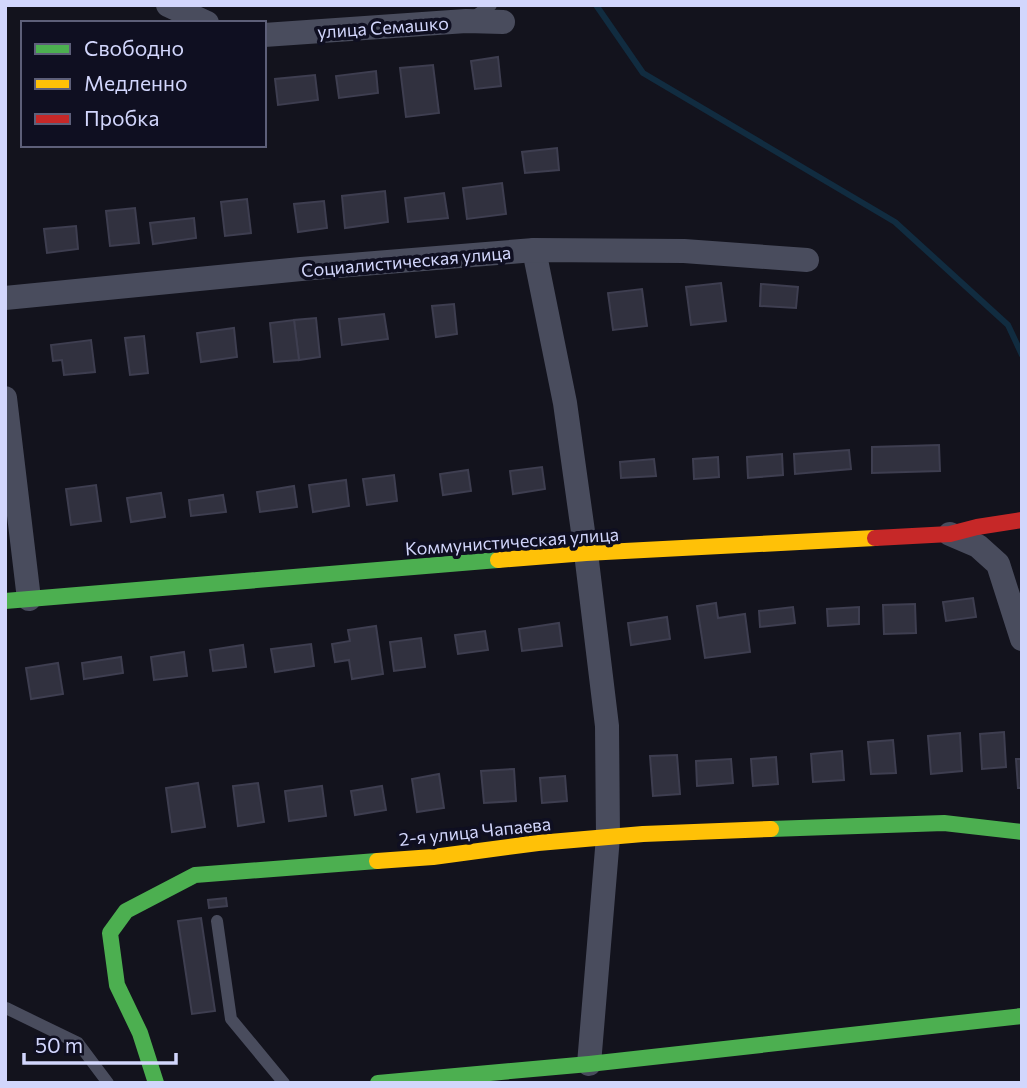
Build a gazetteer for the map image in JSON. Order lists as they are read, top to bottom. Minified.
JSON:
{"streets":{"street":["улица Семашко","Социалистическая улица","Коммунистическая улица","2-я улица Чапаева"]},"legend":["Свободно","Медленно","Пробка"],"scale_bar":"50 m"}
